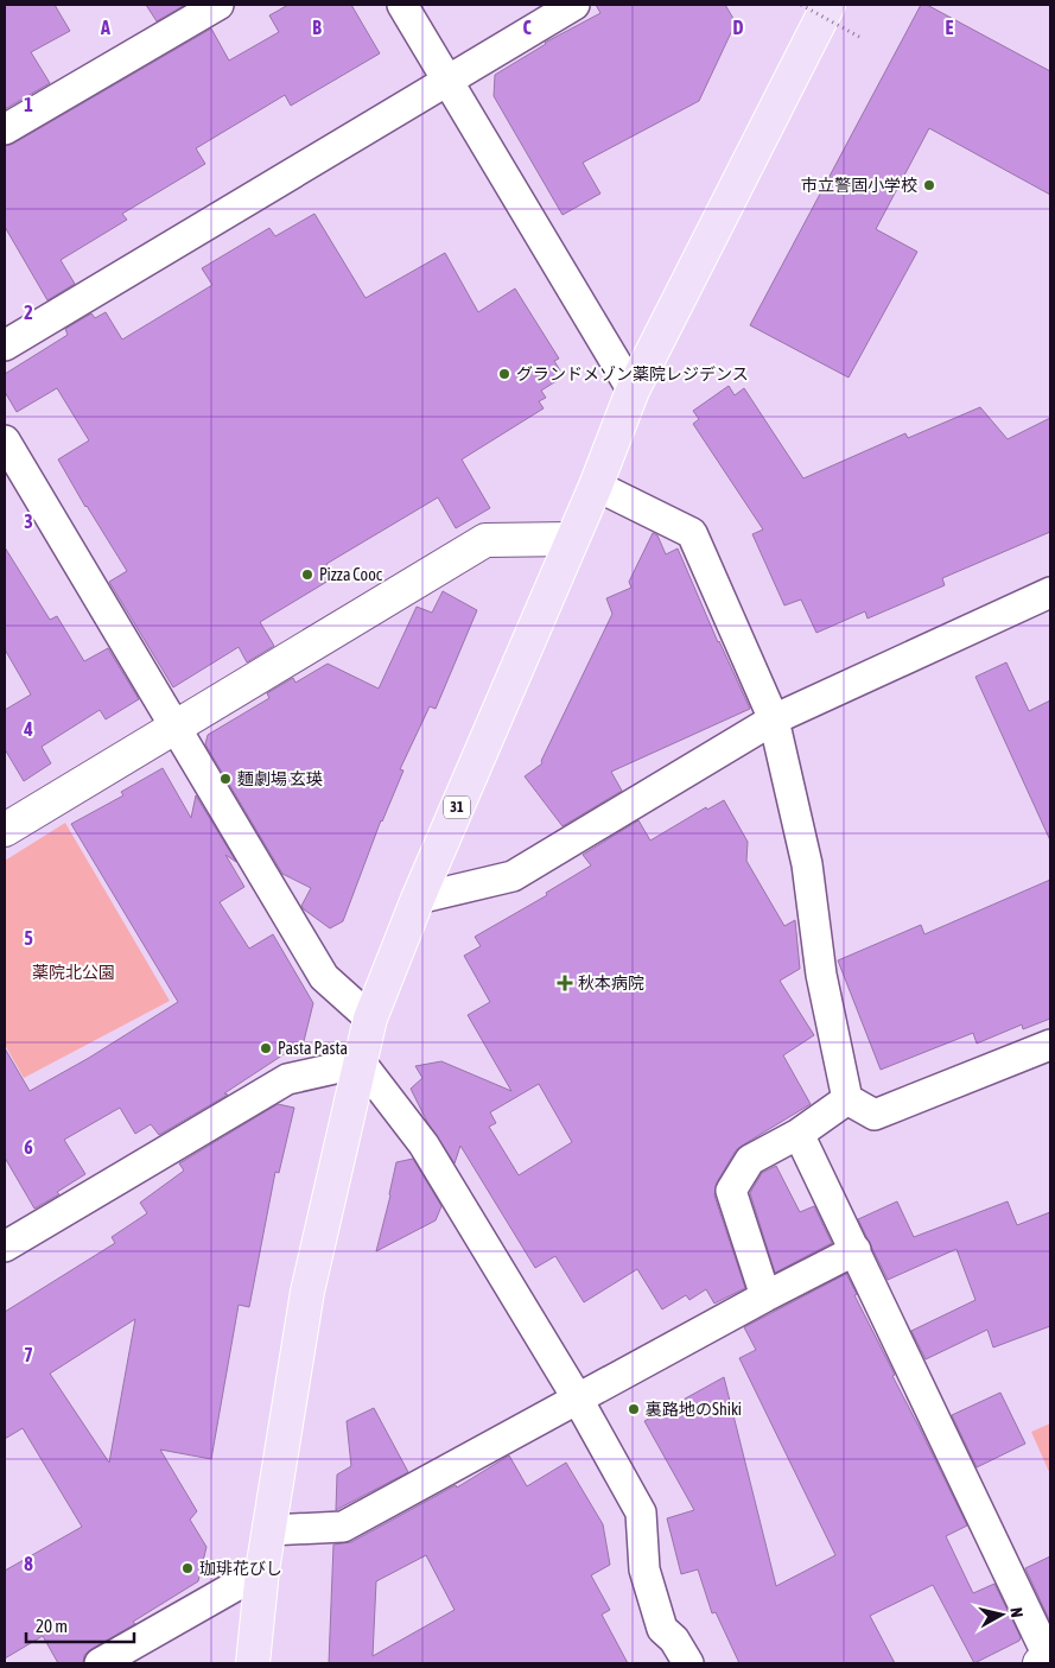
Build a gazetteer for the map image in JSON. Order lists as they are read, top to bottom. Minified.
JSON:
{"streets":{"main road":["31"]},"parks":["薬院北公園"],"places":{"other":["市立警固小学校","グランドメゾン薬院レジデンス","Pizza Cooc","麵劇場 玄瑛","Pasta Pasta","裏路地のShiki","珈琲花びし"],"health":["秋本病院"]},"scale_bar":"20 m","north":"right","grid":{"columns":["A","B","C","D","E"],"rows":["1","2","3","4","5","6","7","8"]}}
